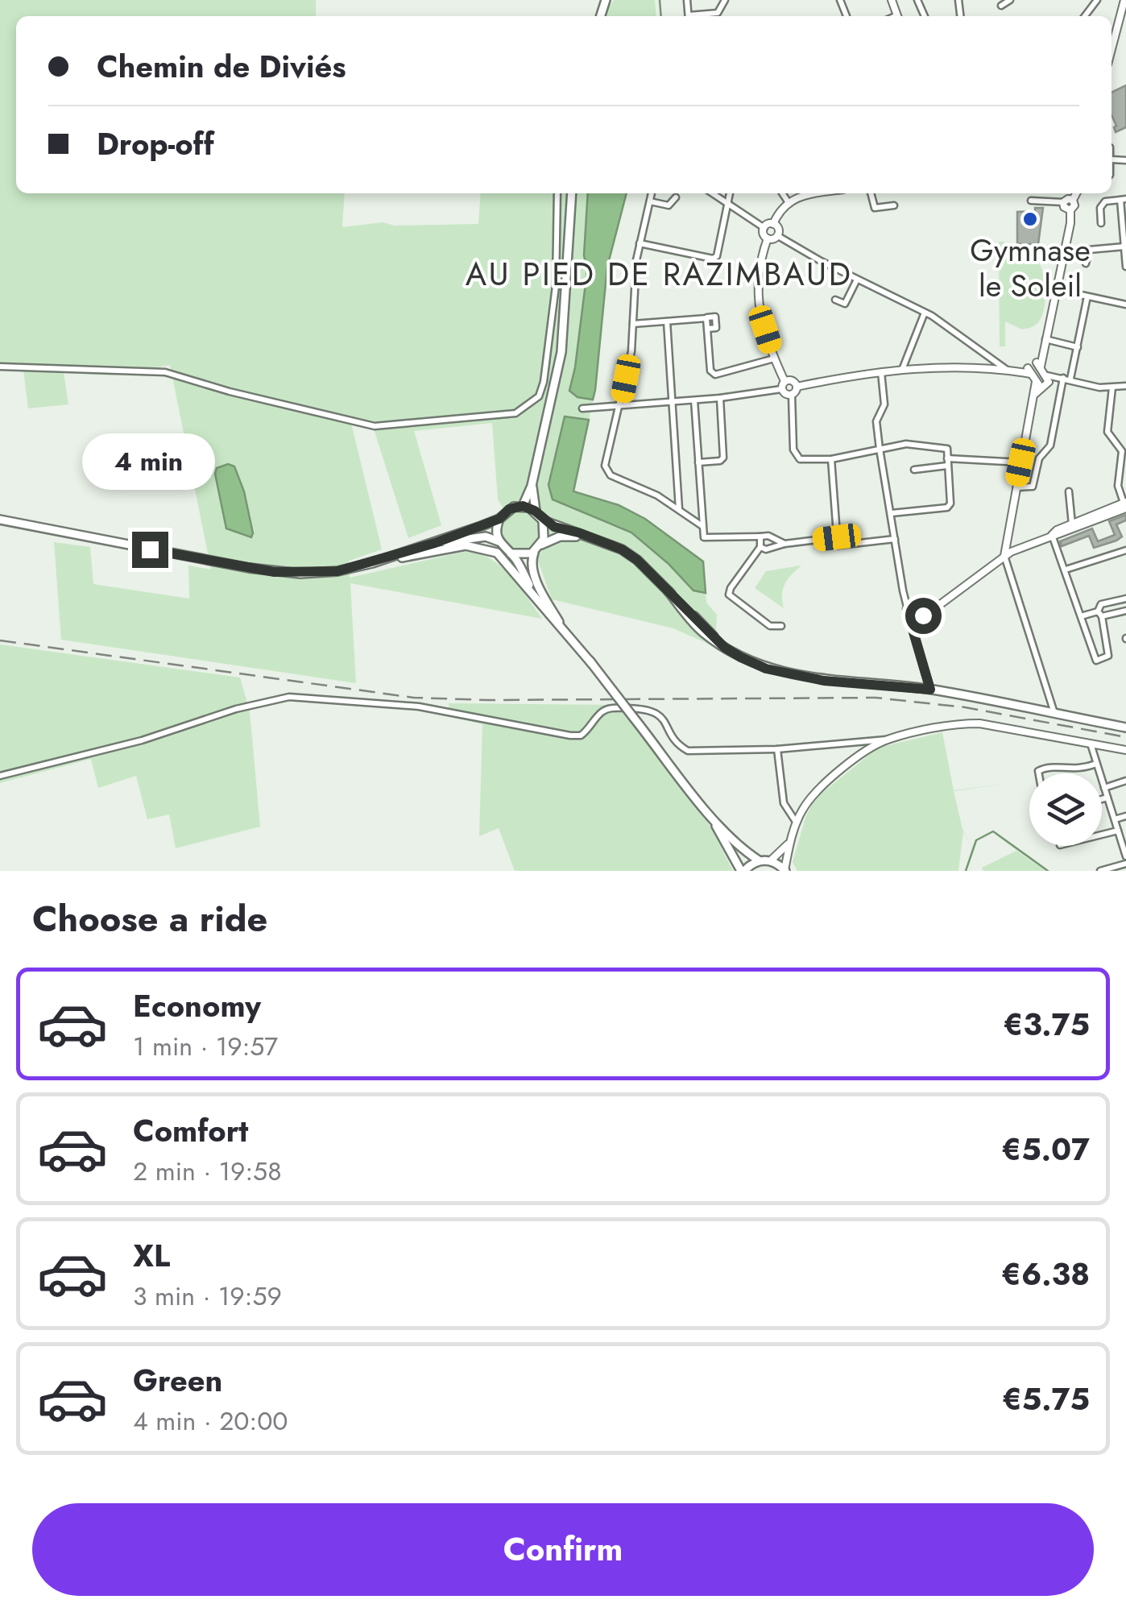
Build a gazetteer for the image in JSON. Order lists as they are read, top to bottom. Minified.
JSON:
{"districts":["AU PIED DE RAZIMBAUD"],"places":["Gymnase le Soleil"],"page":{"banner":["Chemin de Diviés","Drop-off"],"bubble":"4 min","heading":"Choose a ride","list":[{"name":"Economy","note":"1 min · 19:57","value":"€3.75"},{"name":"Comfort","note":"2 min · 19:58","value":"€5.07"},{"name":"XL","note":"3 min · 19:59","value":"€6.38"},{"name":"Green","note":"4 min · 20:00","value":"€5.75"}],"buttons":"Confirm"}}
